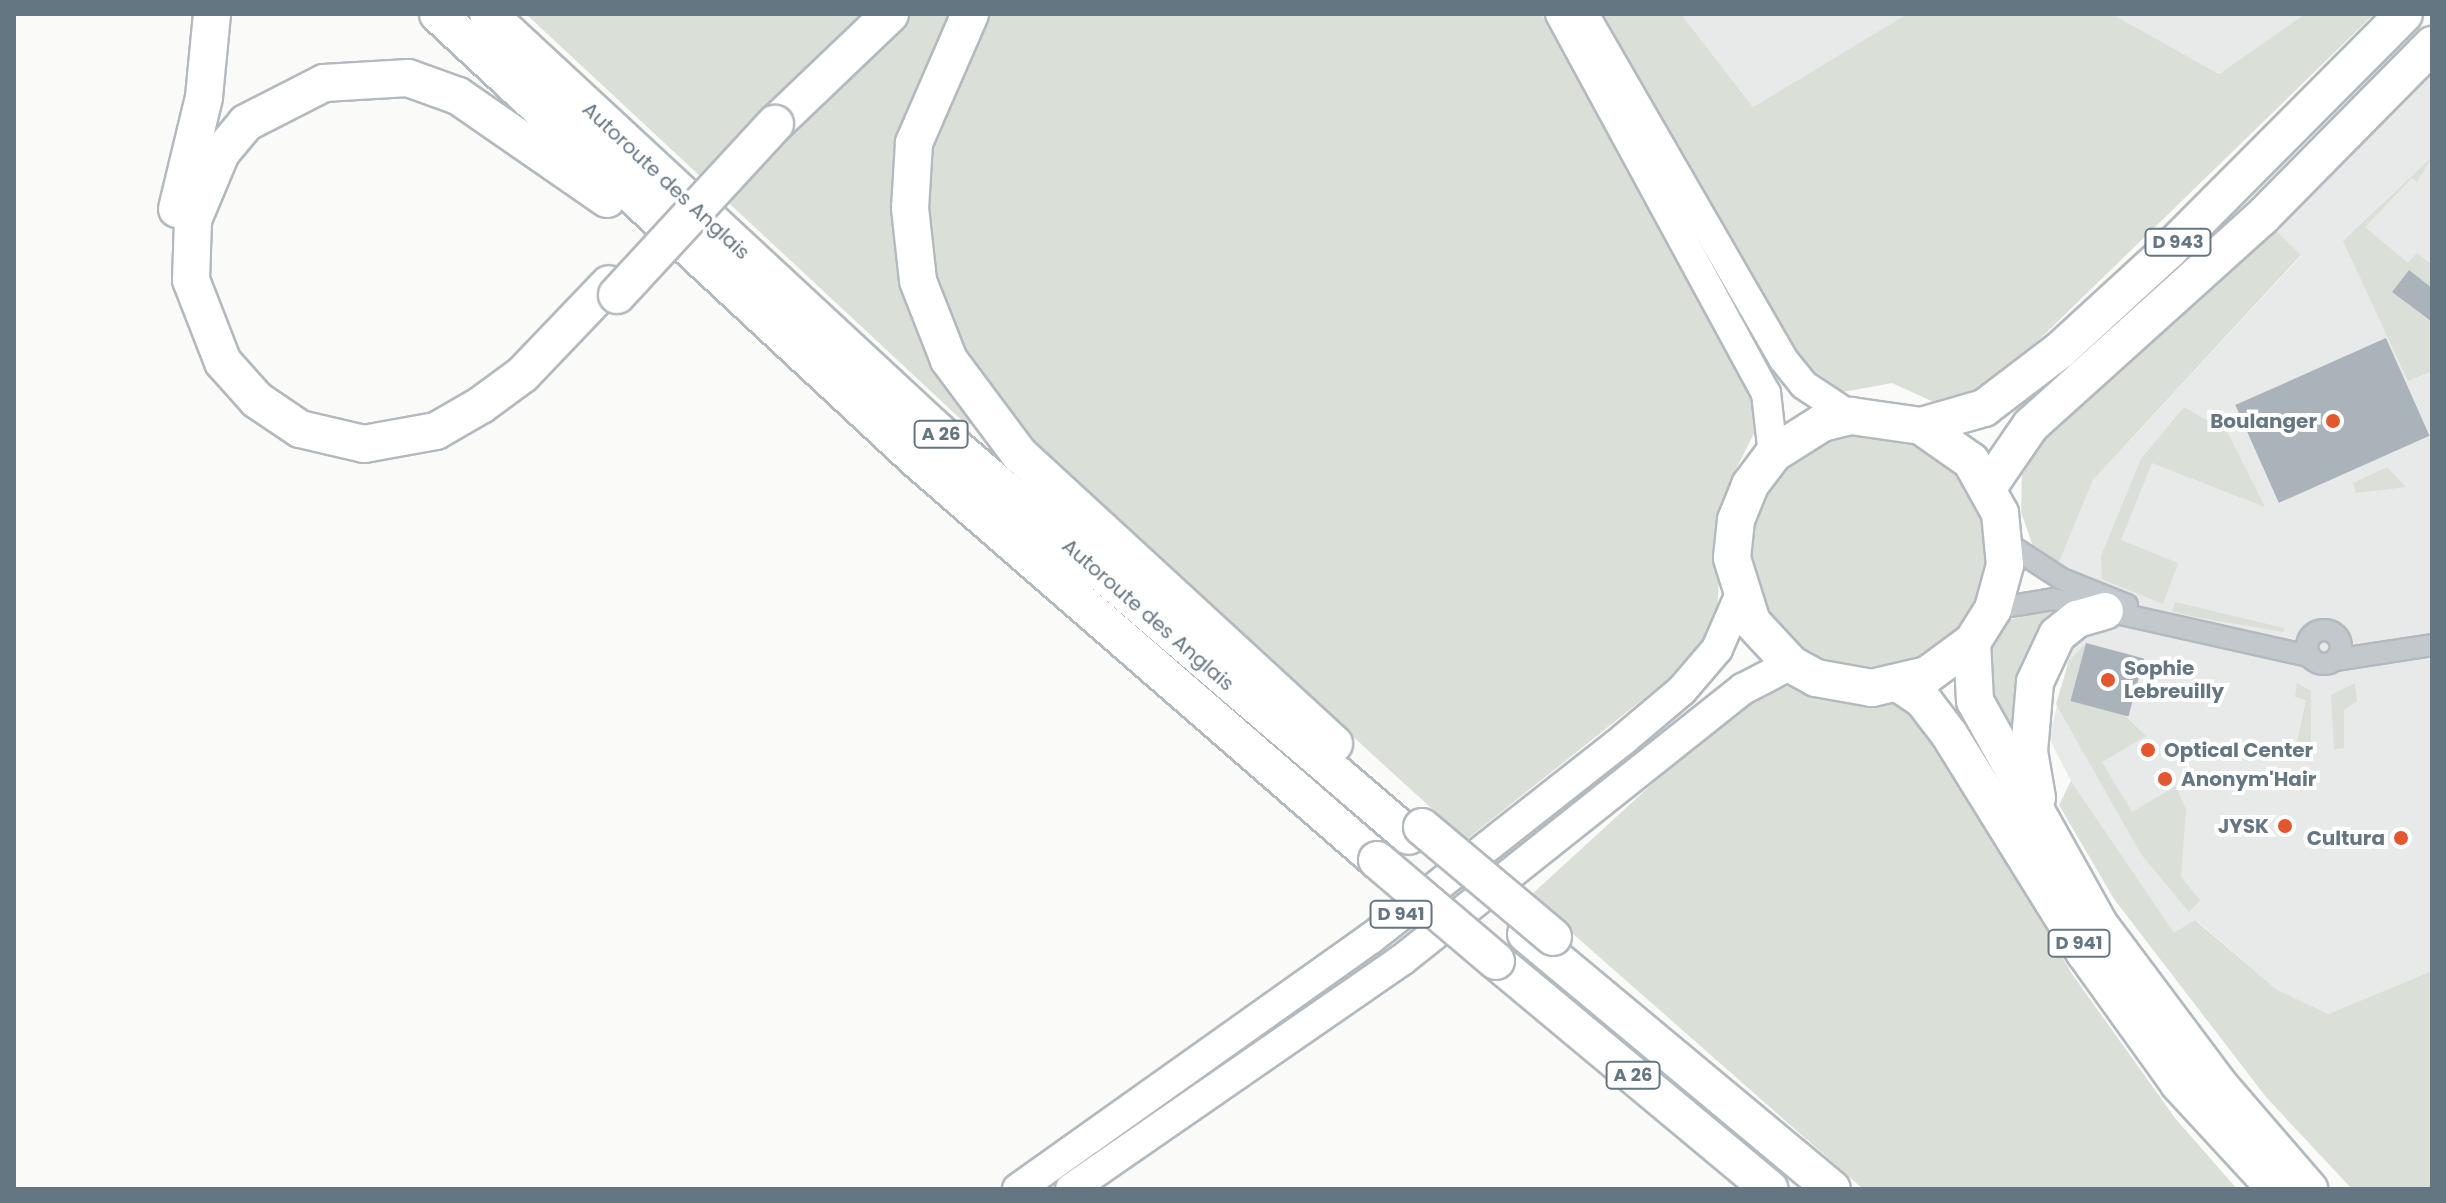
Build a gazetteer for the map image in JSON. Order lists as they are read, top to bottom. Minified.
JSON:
{"streets":{"highway":["Autoroute des Anglais","D 943","A 26","D 941"]},"crossings":[["D 943","D 941"]],"places":["Boulanger","Sophie Lebreuilly","Optical Center","Anonym'Hair","JYSK","Cultura"]}
